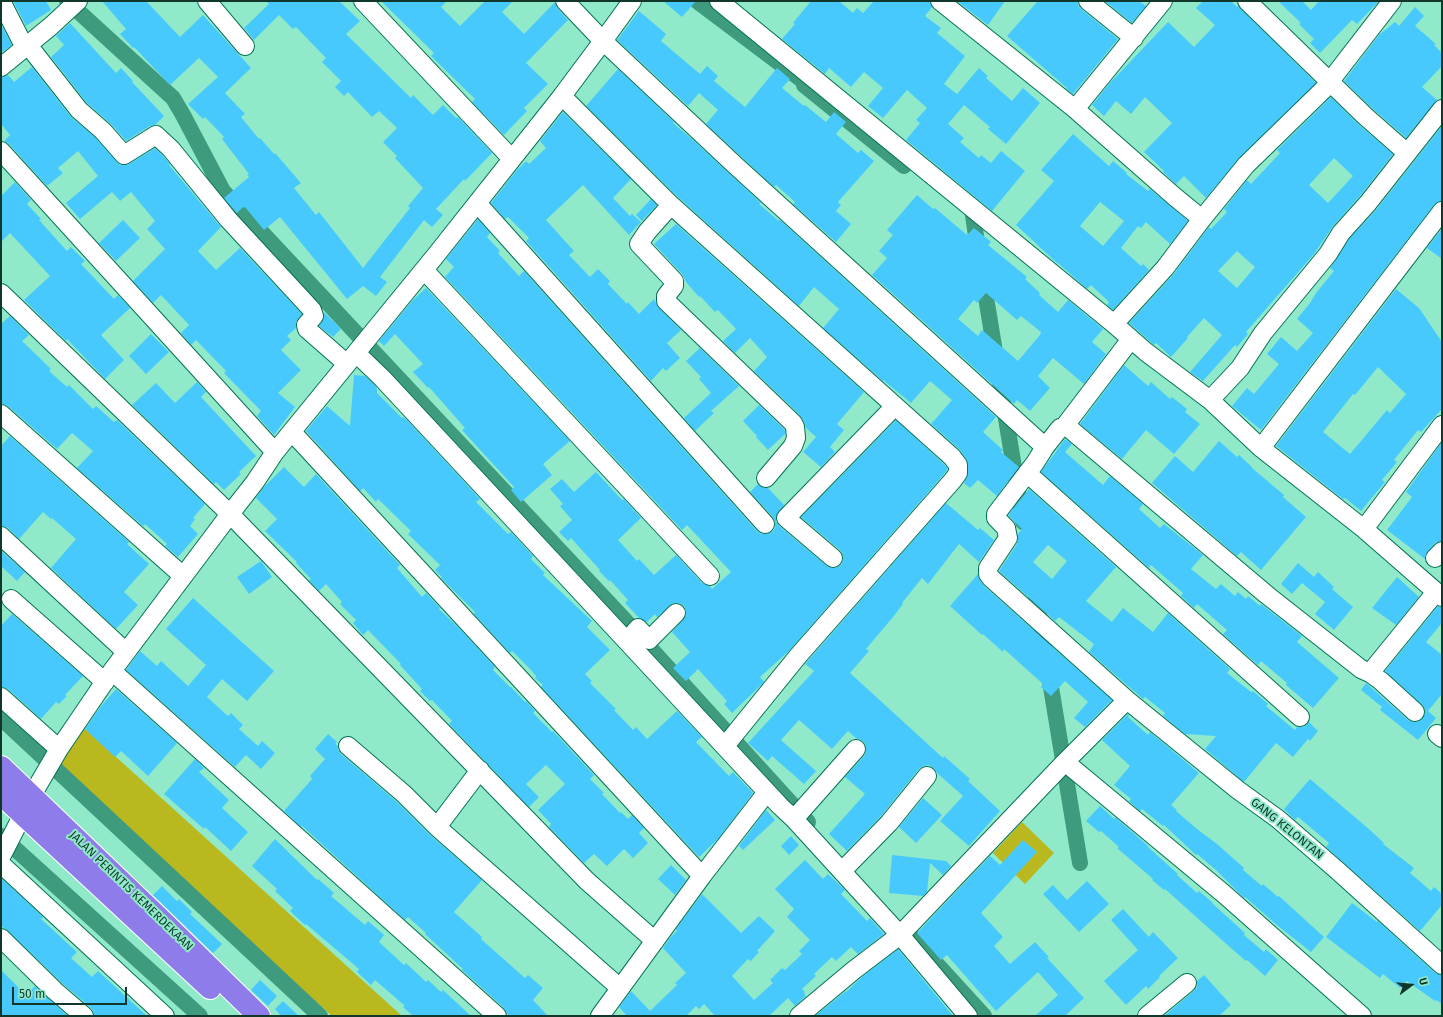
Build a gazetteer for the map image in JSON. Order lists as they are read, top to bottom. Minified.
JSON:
{"streets":{"highway":["JALAN PERINTIS KEMERDEKAAN"],"street":["GANG KELONTAN"]},"scale_bar":"50 m","north":"right"}
